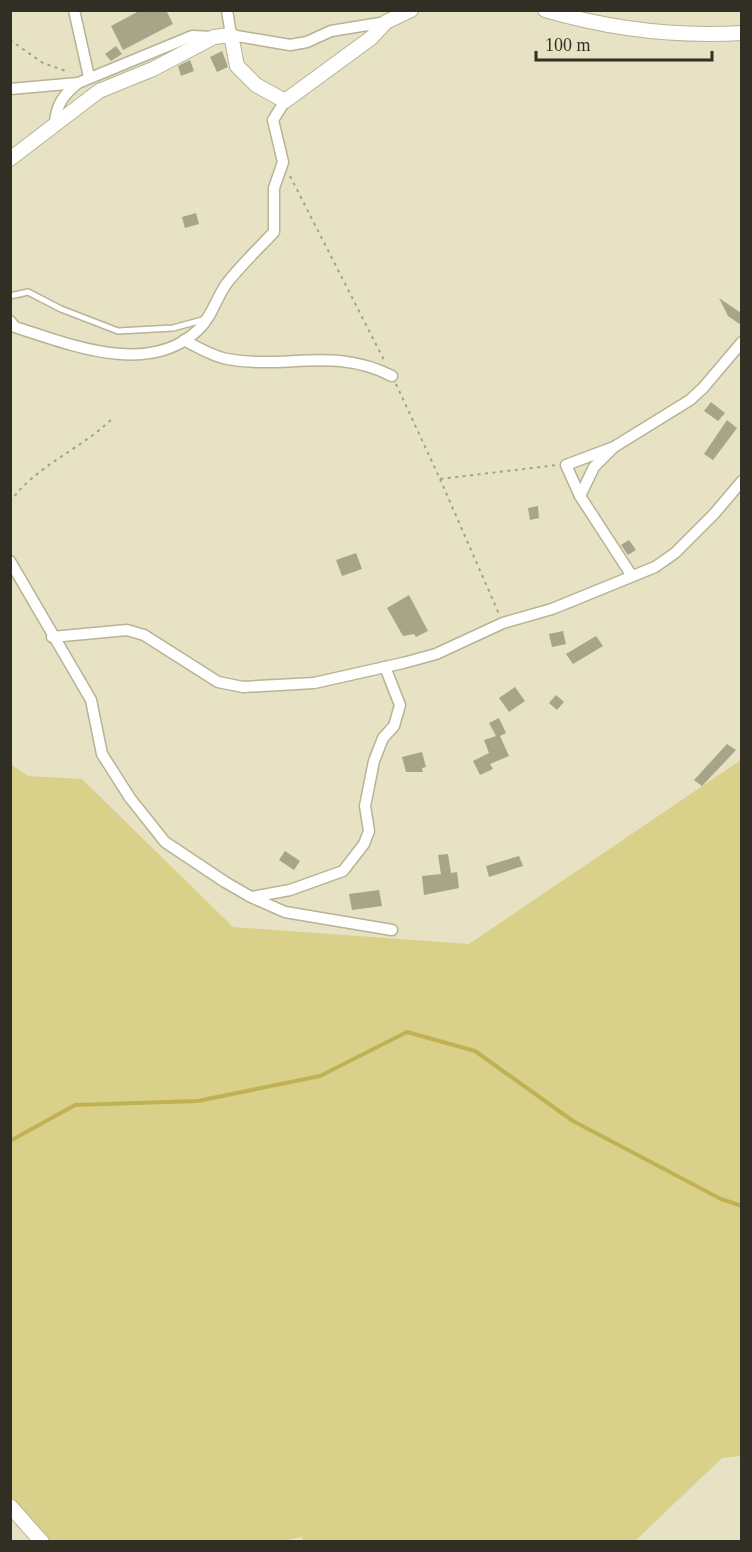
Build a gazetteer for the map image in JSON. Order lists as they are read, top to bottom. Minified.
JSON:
{"scale_bar":"100 m"}
